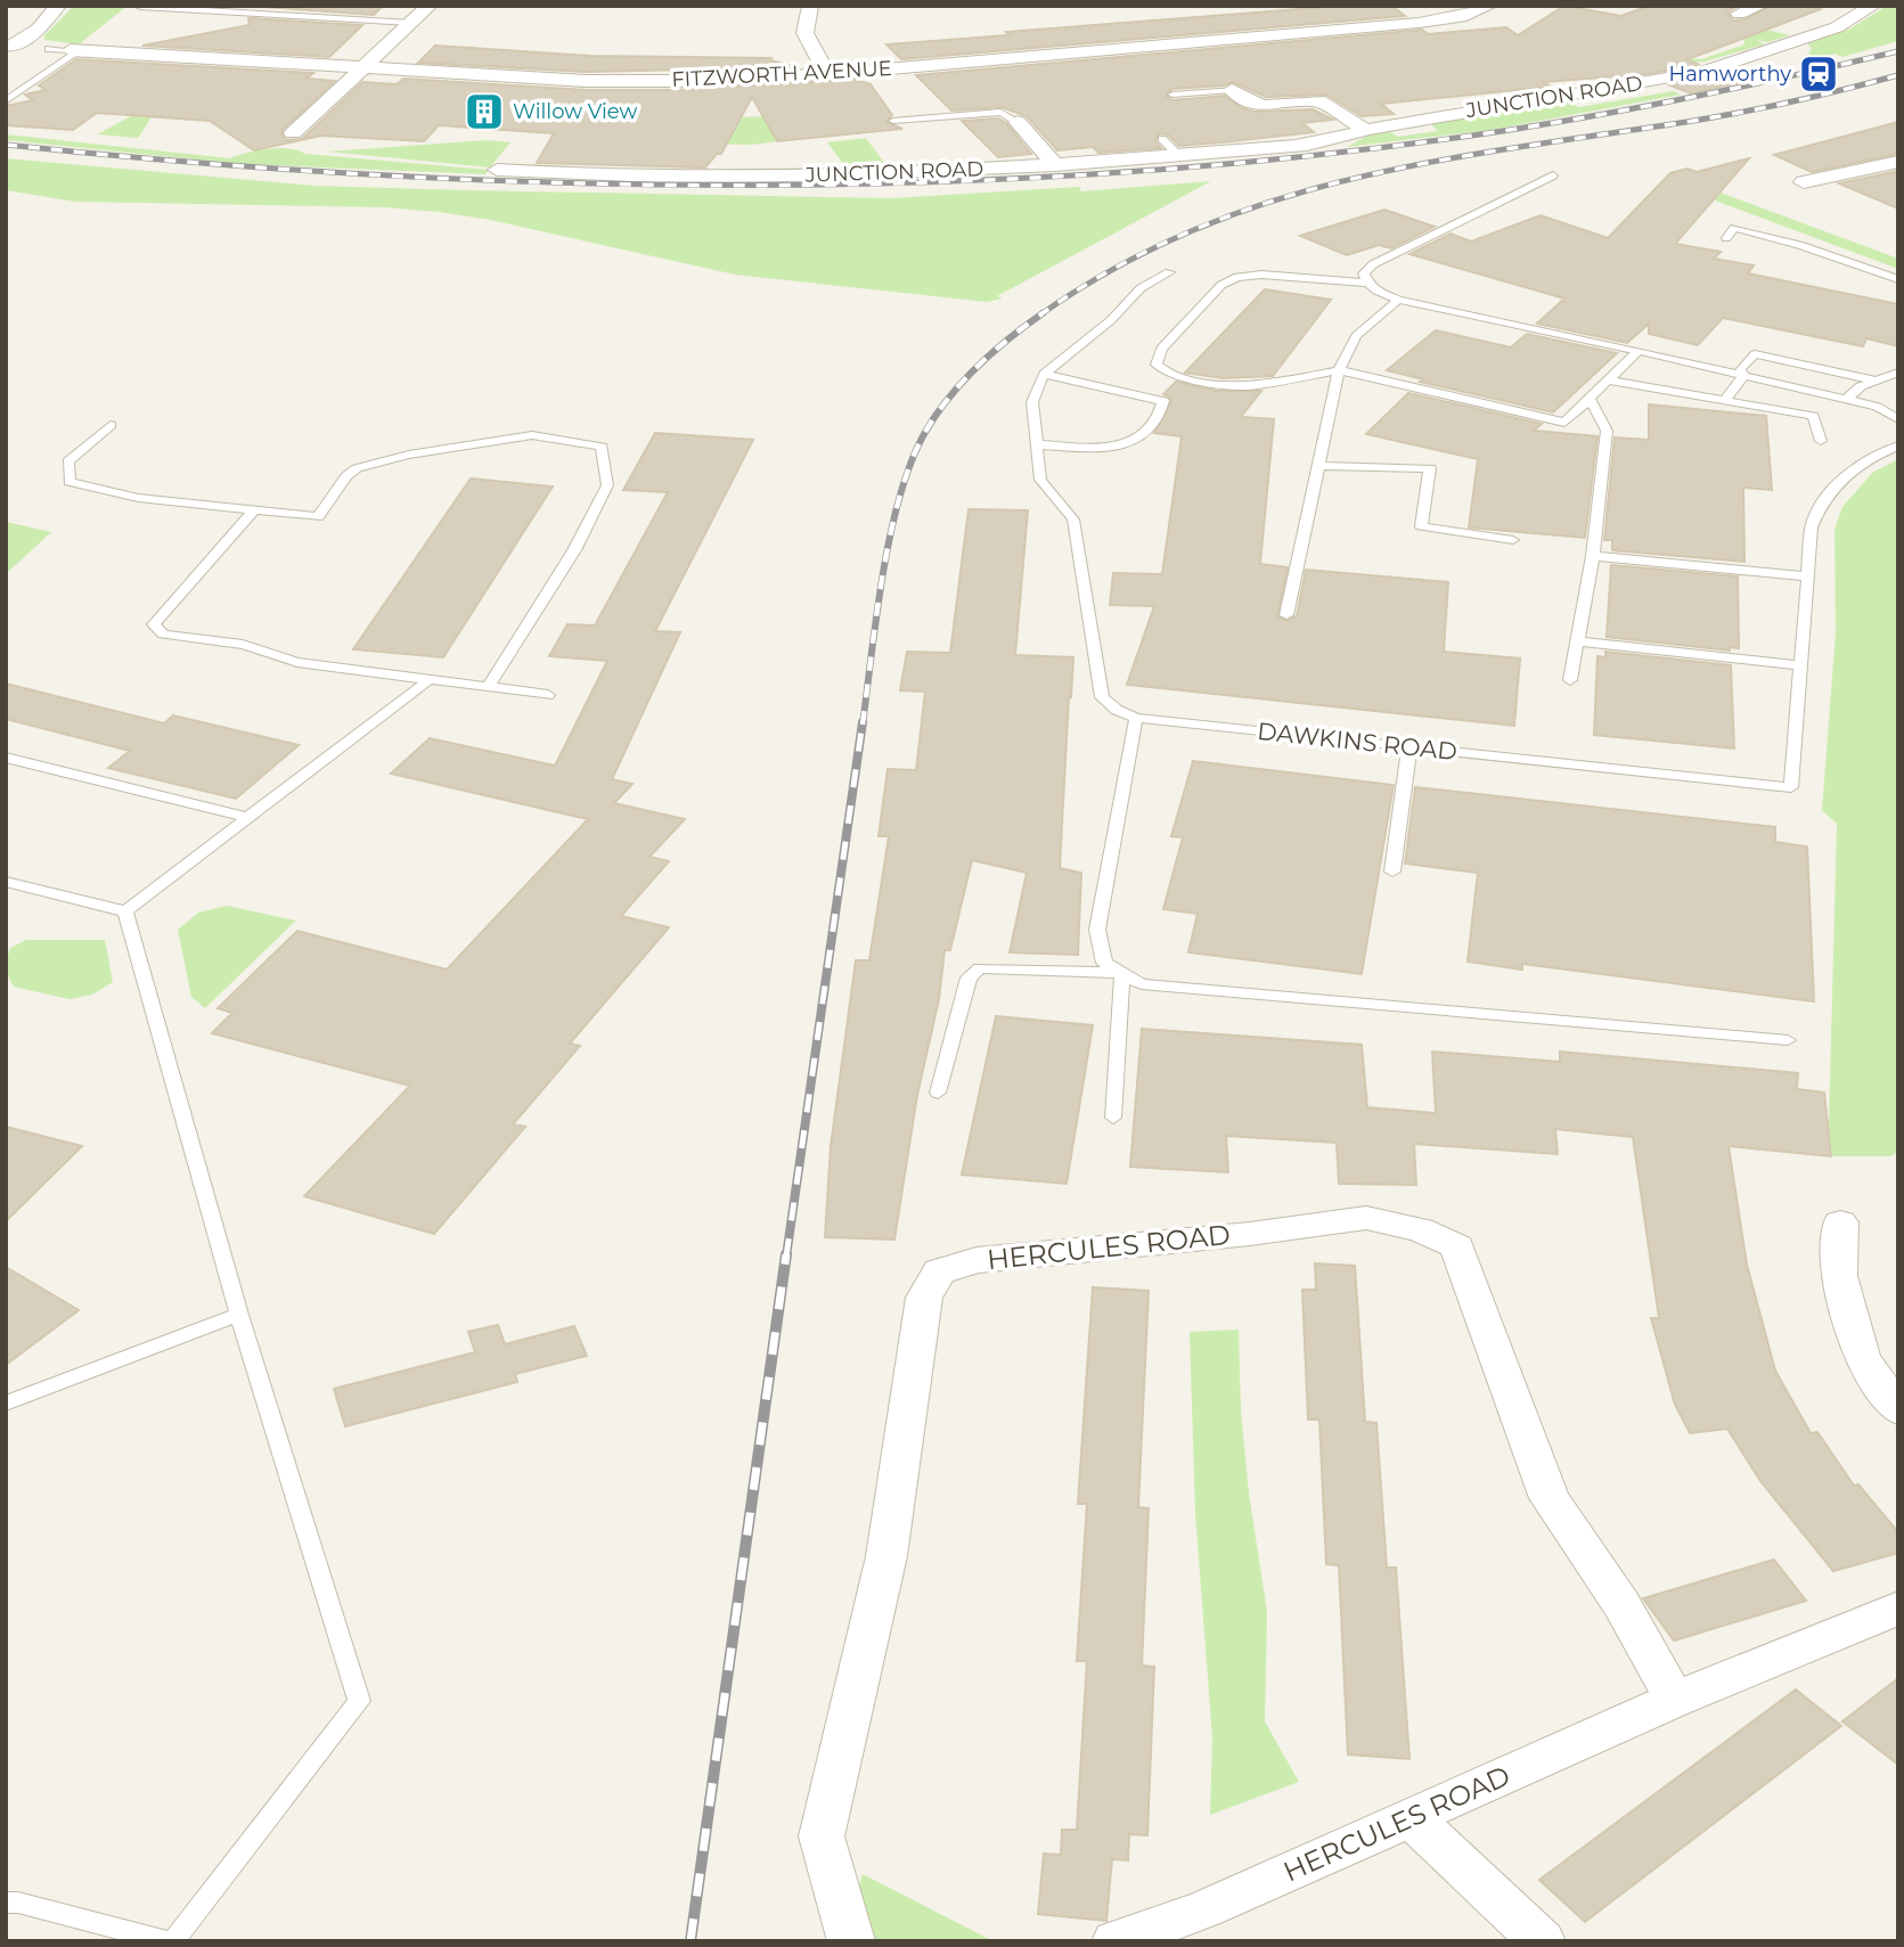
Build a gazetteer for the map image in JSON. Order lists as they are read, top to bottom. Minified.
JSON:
{"streets":{"street":["FITZWORTH AVENUE","JUNCTION ROAD","HERCULES ROAD"],"lane":["DAWKINS ROAD"]},"places":{"station":["Hamworthy"],"building":["Willow View"]}}
